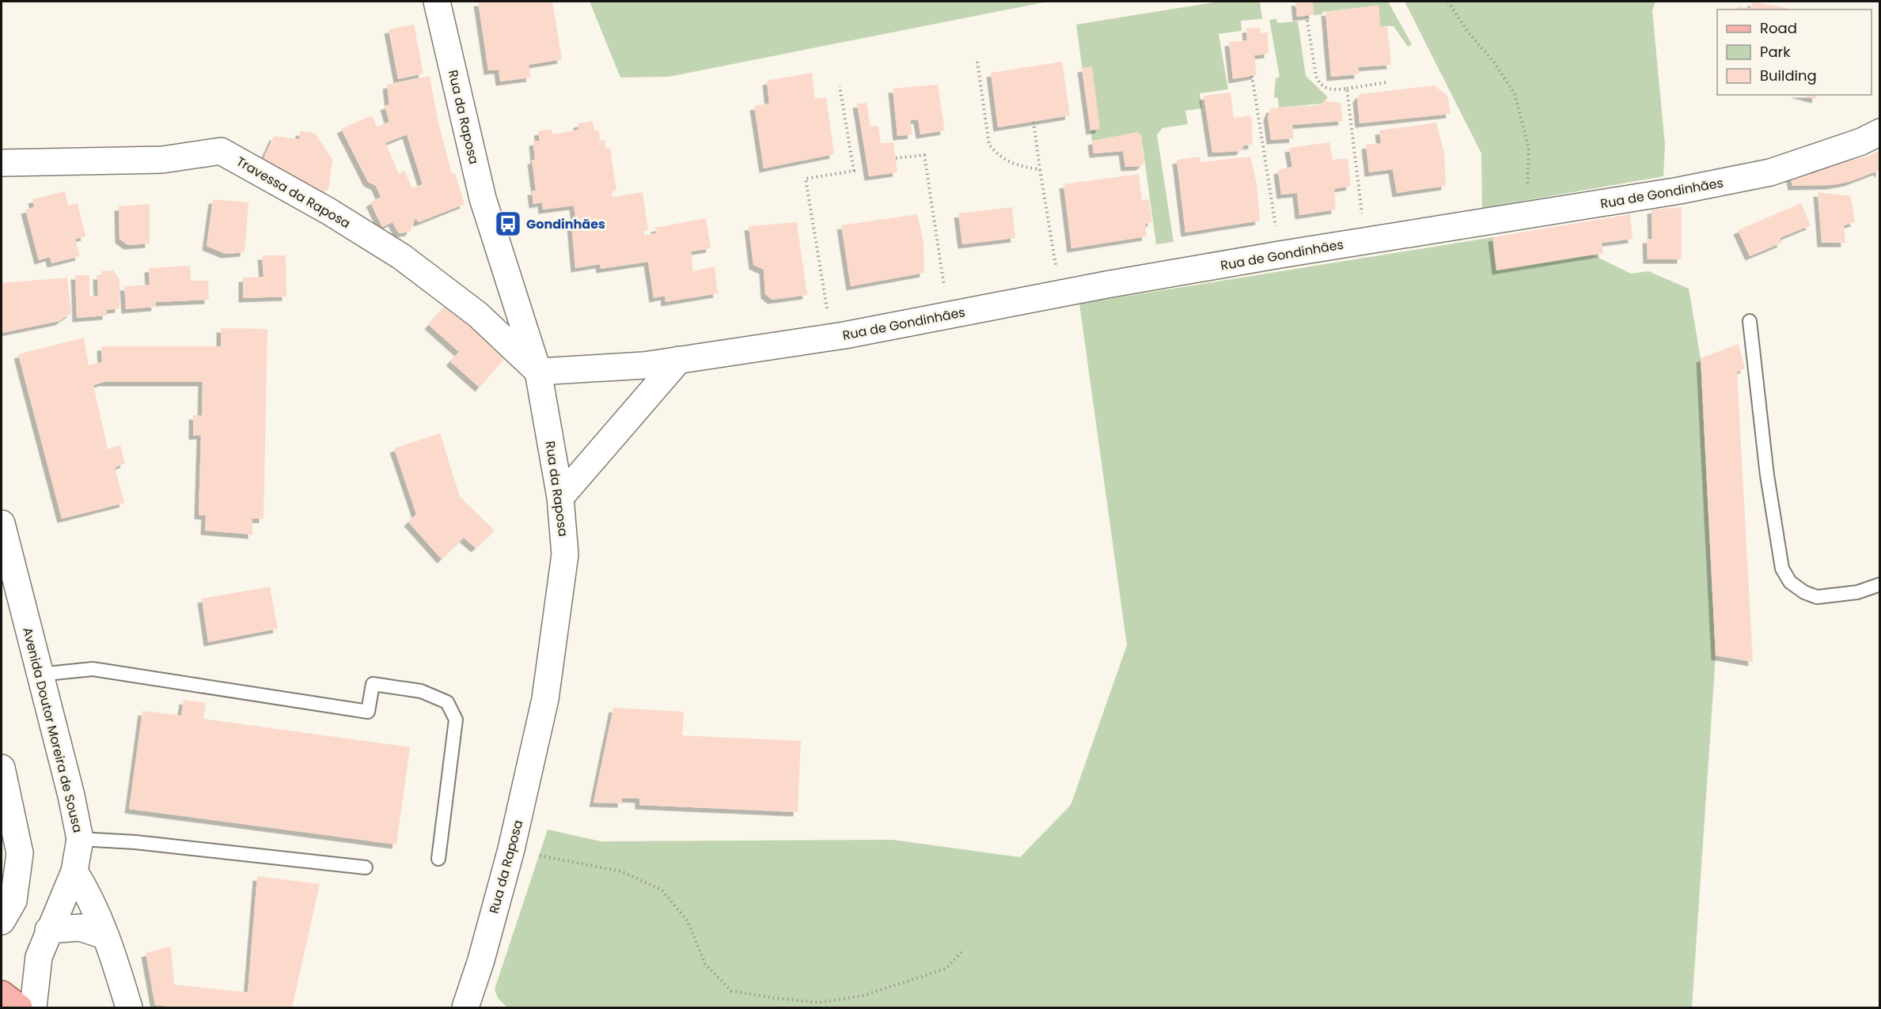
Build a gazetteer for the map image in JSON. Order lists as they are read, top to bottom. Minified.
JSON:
{"streets":{"street":["Rua da Raposa","Travessa da Raposa","Rua de Gondinhães","Avenida Doutor Moreira de Sousa"]},"crossings":[["Rua da Raposa","Travessa da Raposa"],["Rua da Raposa","Rua de Gondinhães"],["Travessa da Raposa","Rua de Gondinhães"]],"places":{"bus stop":["Gondinhães"]},"legend":["Road","Park","Building"]}
